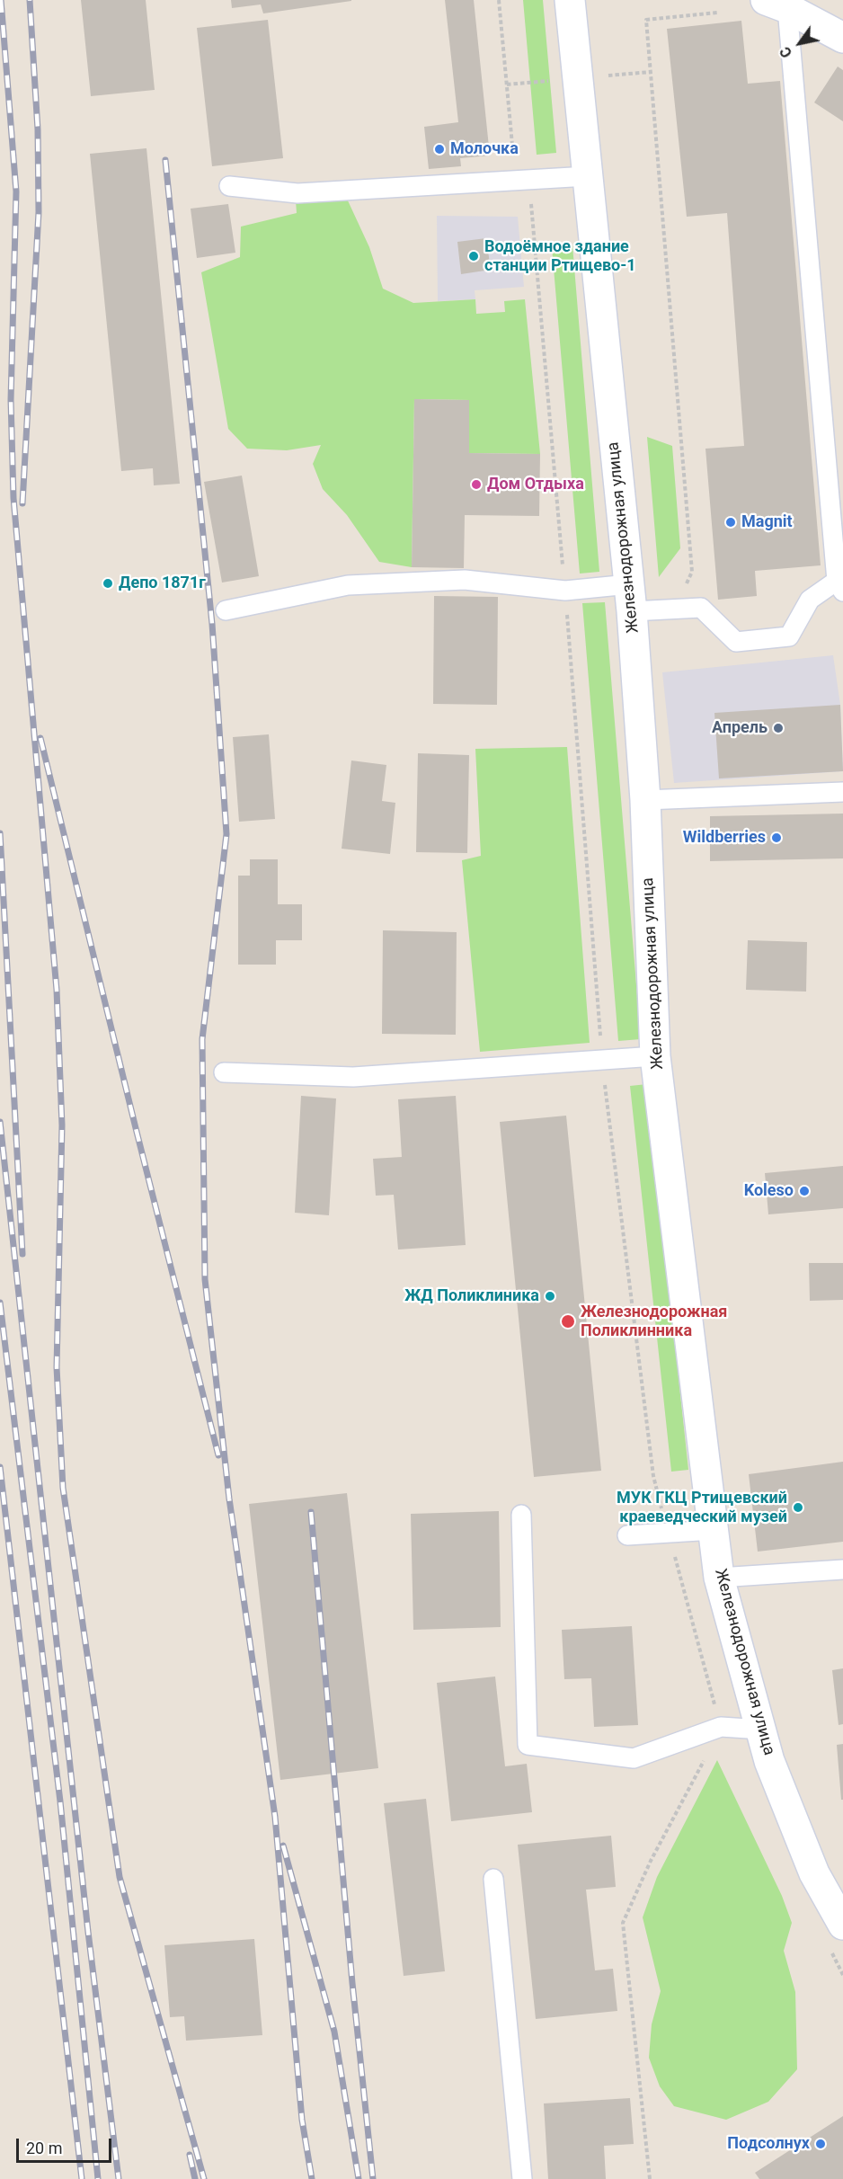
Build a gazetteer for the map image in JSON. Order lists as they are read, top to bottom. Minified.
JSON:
{"streets":{"street":["Железнодорожная улица"]},"places":["Молочка","Водоёмное здание станции Ртищево-1","Дом Отдыха","Magnit","Депо 1871г","Апрель","Wildberries","Koleso","ЖД Поликлиника","Железнодорожная Поликлинника","МУК ГКЦ Ртищевский краеведческий музей","Подсолнух"],"scale_bar":"20 m","north":"bottom left"}
